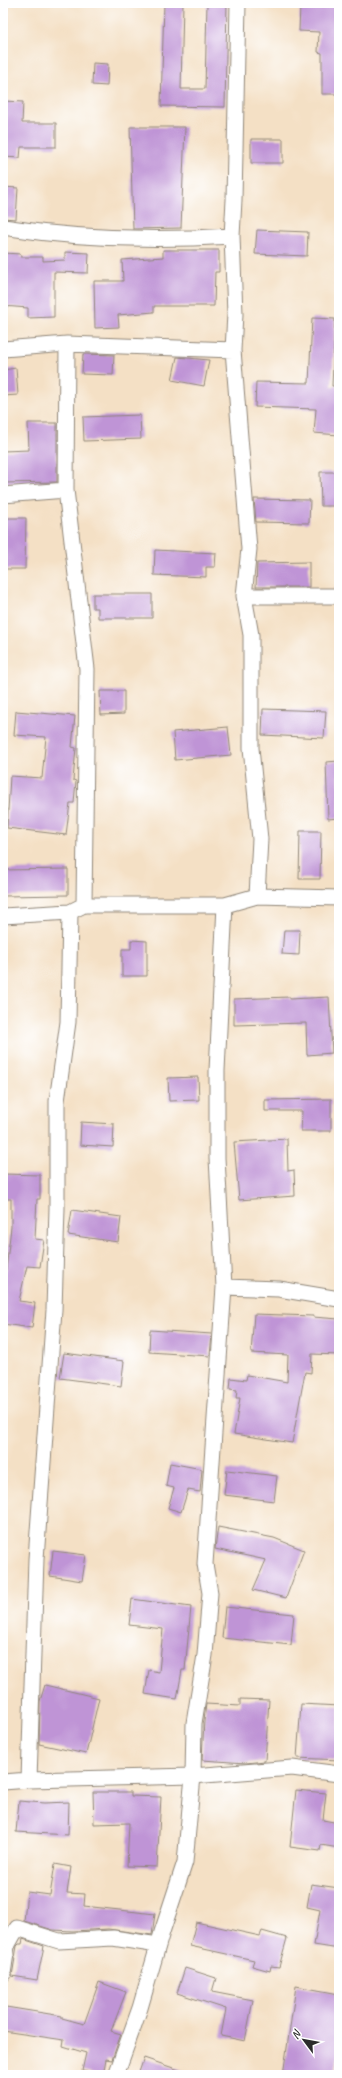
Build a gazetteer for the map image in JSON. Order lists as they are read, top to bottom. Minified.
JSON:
{"north":"top left"}
